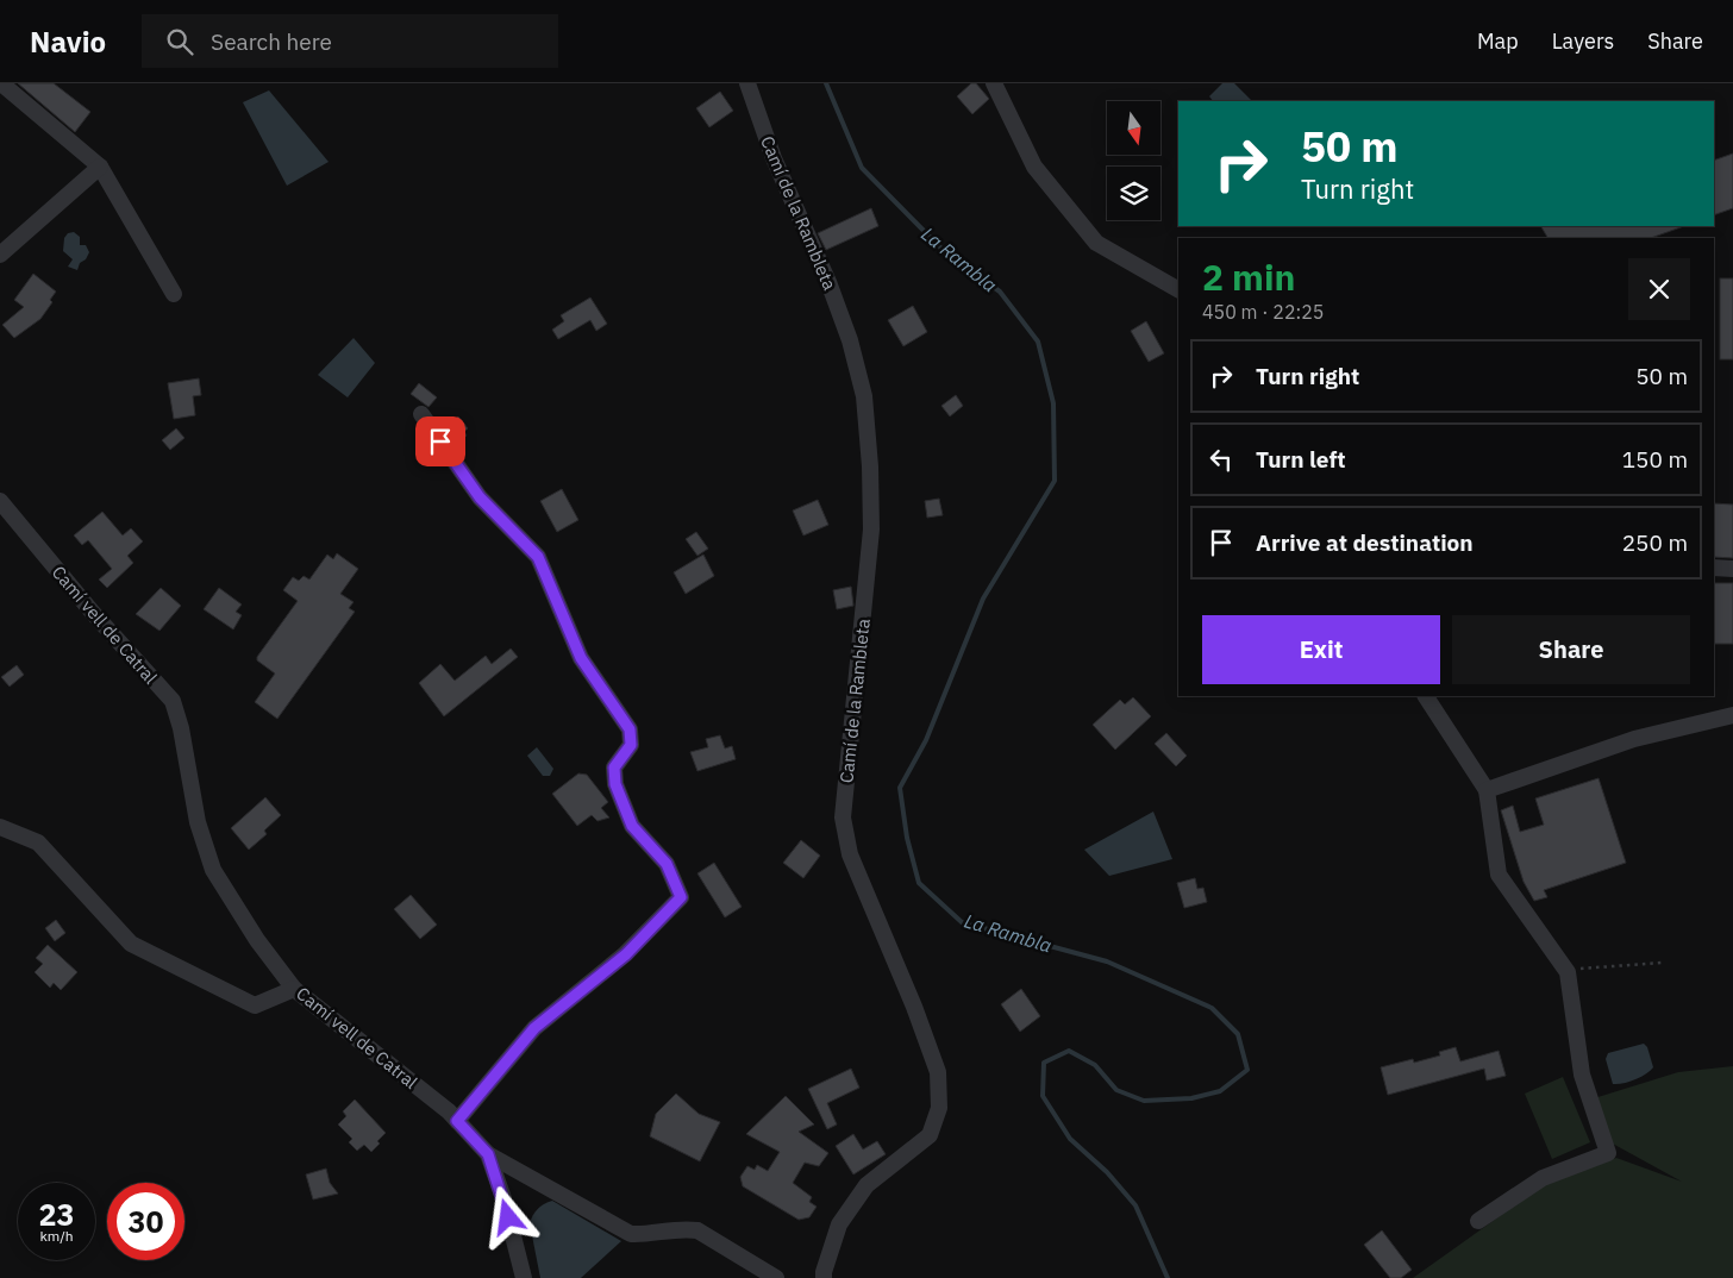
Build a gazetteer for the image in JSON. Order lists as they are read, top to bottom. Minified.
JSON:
{"streets":{"street":["Camí de la Rambleta","Camí vell de Catral"]},"water":["La Rambla"],"north":"bottom","page":{"header":"Navio","search":"Search here","nav":["Map","Layers","Share"],"turn":["50 m","Turn right"],"heading":["2 min","450 m · 22:25"],"list":[{"name":"Turn right","value":"50 m"},{"name":"Turn left","value":"150 m"},{"name":"Arrive at destination","value":"250 m"}],"buttons":["Exit","Share"],"speed":"23 km/h","limit":"30"}}
